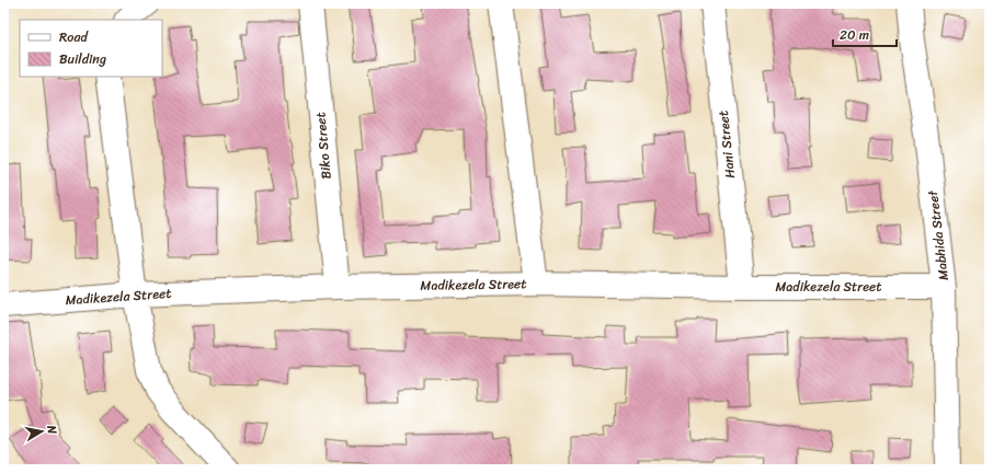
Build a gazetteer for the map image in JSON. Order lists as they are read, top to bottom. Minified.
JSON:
{"streets":{"street":["Hani Street","Biko Street","Mabhida Street","Madikezela Street"]},"crossings":[["Hani Street","Madikezela Street"],["Biko Street","Madikezela Street"],["Mabhida Street","Madikezela Street"]],"legend":["Road","Building"],"scale_bar":"20 m","north":"right"}
